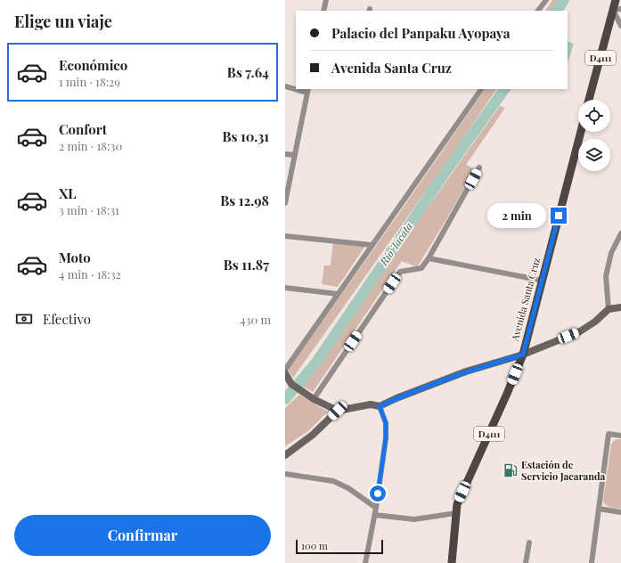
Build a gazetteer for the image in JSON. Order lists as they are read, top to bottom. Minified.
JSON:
{"streets":{"main road":["D4111","Avenida Santa Cruz"]},"water":["Río Tacata"],"places":{"fuel station":["Estación de Servicio Jacaranda"]},"scale_bar":"100 m","page":{"heading":"Elige un viaje","banner":["Palacio del Panpaku Ayopaya","Avenida Santa Cruz"],"list":[{"name":"Económico","note":"1 min · 18:29","value":"Bs 7.64"},{"name":"Confort","note":"2 min · 18:30","value":"Bs 10.31"},{"name":"XL","note":"3 min · 18:31","value":"Bs 12.98"},{"name":"Moto","note":"4 min · 18:32","value":"Bs 11.87"}],"bubble":"2 min","pay":["Efectivo","430 m"],"buttons":"Confirmar","scale":"100 m"}}
